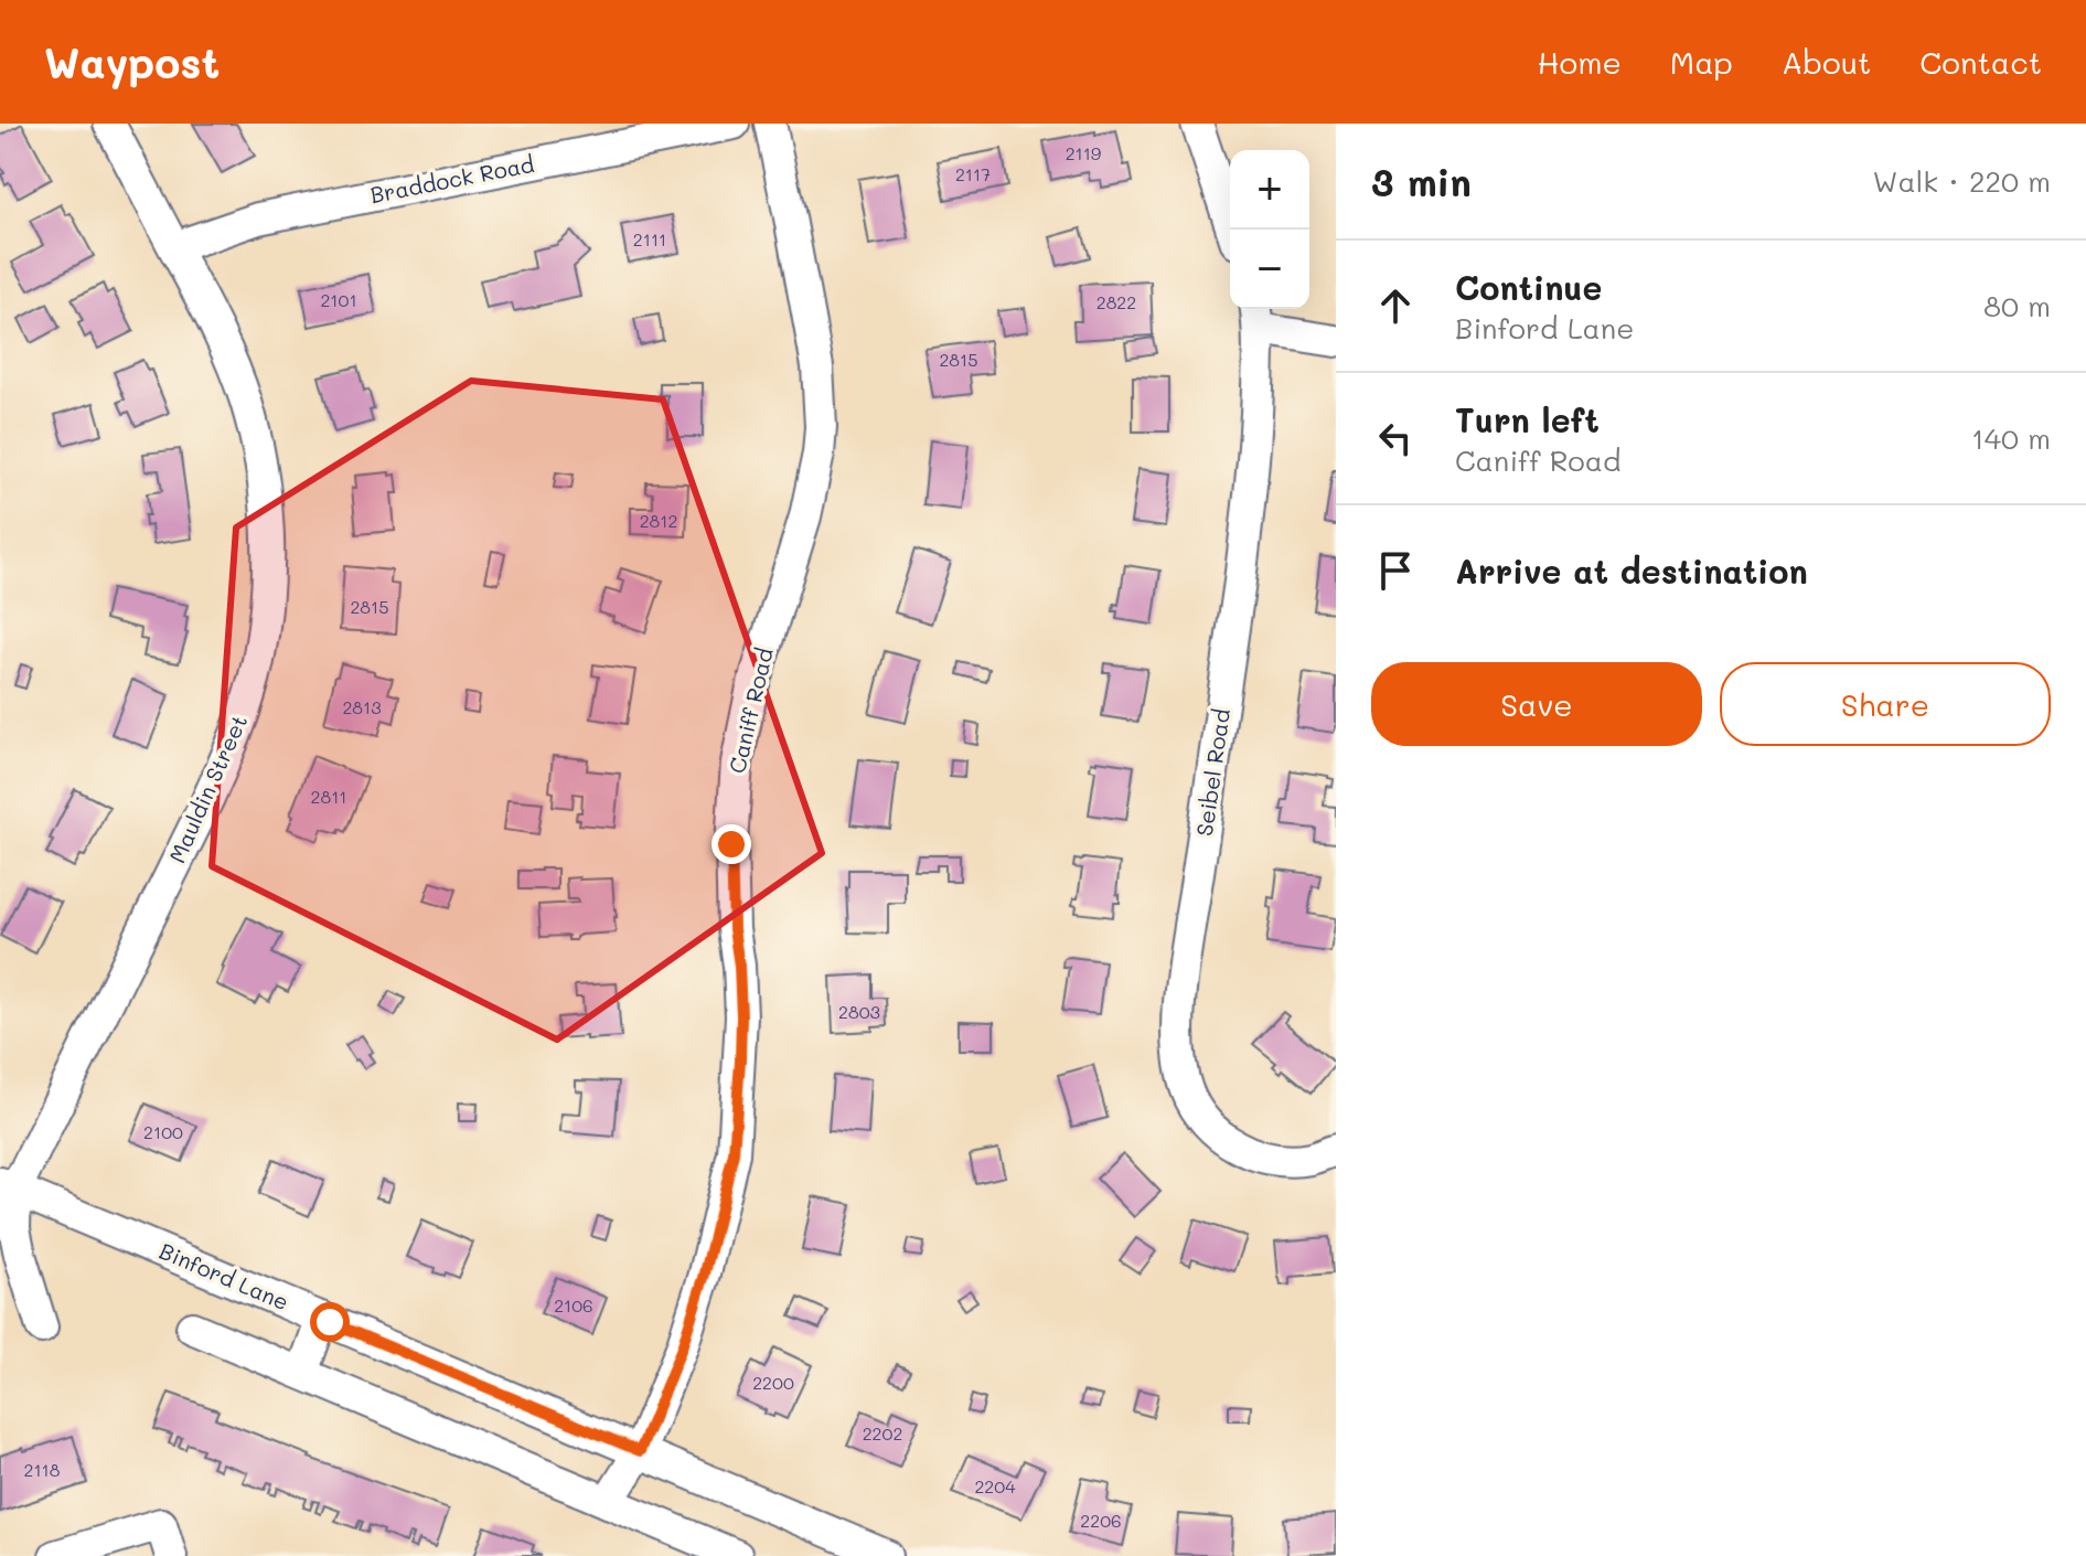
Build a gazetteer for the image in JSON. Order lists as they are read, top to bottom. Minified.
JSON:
{"streets":{"street":["Braddock Road","Caniff Road","Seibel Road","Mauldin Street","Binford Lane"]},"crossings":[["Braddock Road","Mauldin Street"],["Caniff Road","Binford Lane"],["Mauldin Street","Binford Lane"]],"house_numbers":["2119","2117","2111","2101","2822","2815","2812","2815","2813","2811","2803","2100","2106","2200","2202","2118","2204","2206"],"page":{"header":"Waypost","nav":["Home","Map","About","Contact"],"heading":["3 min","Walk · 220 m"],"map_buttons":["+","−"],"list":[["Continue","Binford Lane","80 m"],["Turn left","Caniff Road","140 m"],"Arrive at destination"],"buttons":["Save","Share"]}}
